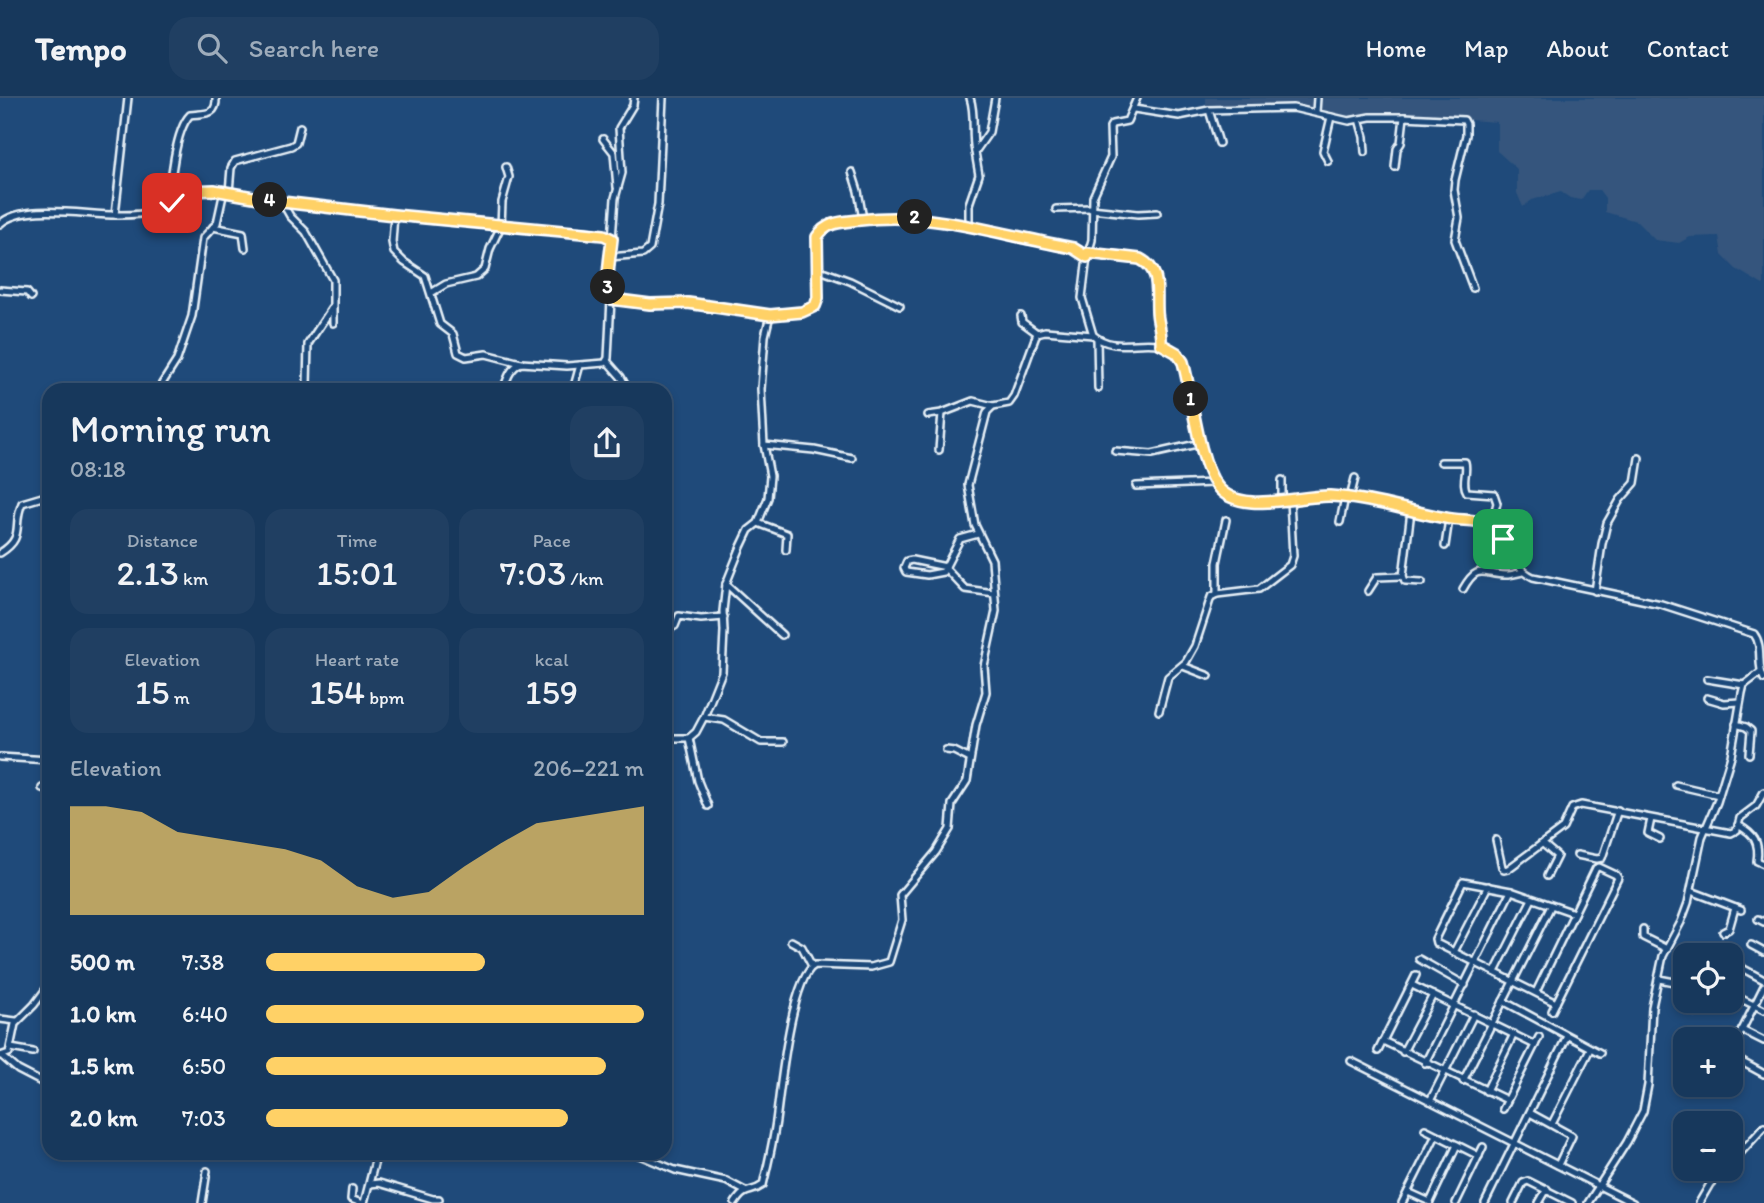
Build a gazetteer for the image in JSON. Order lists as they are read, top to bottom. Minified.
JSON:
{"page":{"header":"Tempo","search":"Search here","nav":["Home","Map","About","Contact"],"pins":["4","2","3","1"],"heading":["Morning run","08:18"],"stats":[["Distance","2.13 km"],["Time","15:01"],["Pace","7:03 /km"],["Elevation","15 m"],["Heart rate","154 bpm"],["kcal","159"]],"chart":["Elevation","206–221 m"],"list":[{"name":"500 m","note":"7:38"},{"name":"1.0 km","note":"6:40"},{"name":"1.5 km","note":"6:50"},{"name":"2.0 km","note":"7:03"}],"map_buttons":["+","−"]}}
